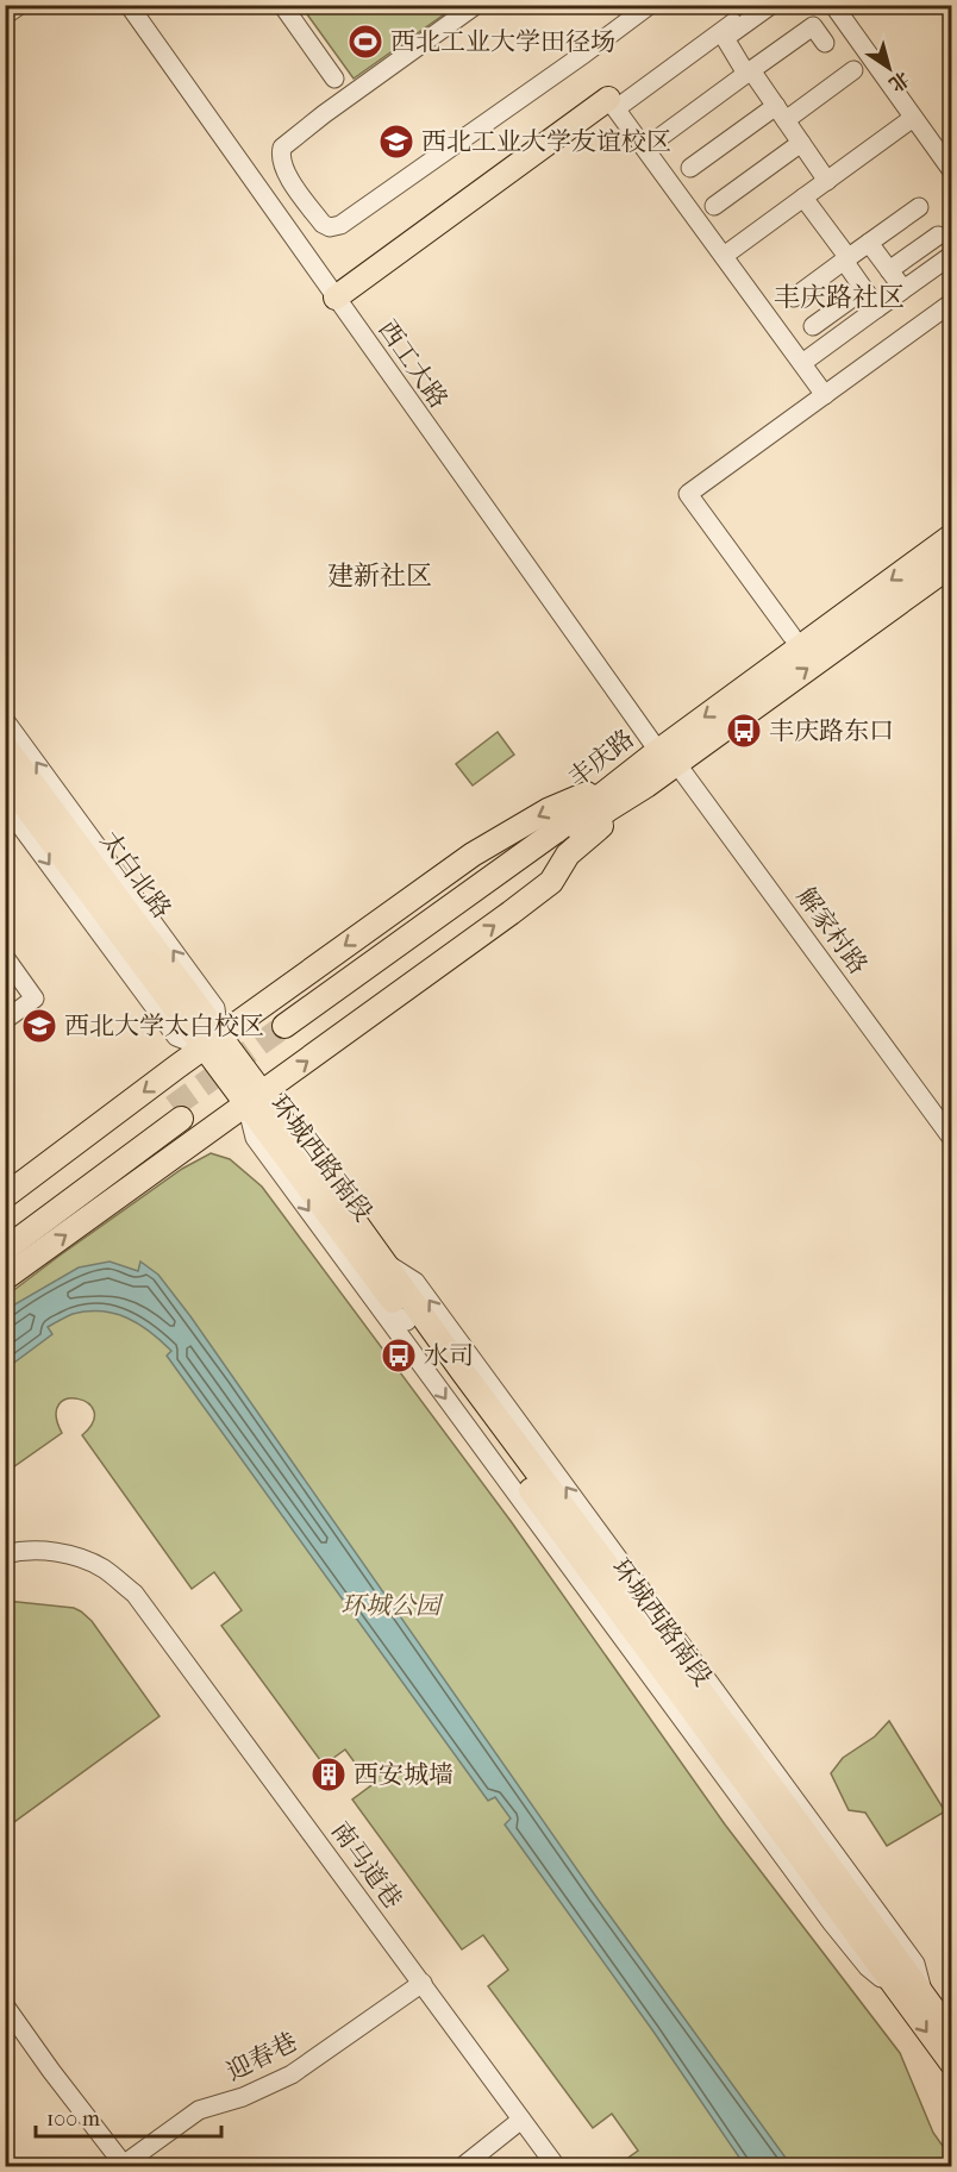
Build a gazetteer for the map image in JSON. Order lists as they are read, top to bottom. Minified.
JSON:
{"streets":{"main road":["丰庆路","太白北路","环城西路南段"],"street":["西工大路","解家村路","南马道巷","迎春巷"]},"crossings":[["西工大路","丰庆路"],["西工大路","解家村路"],["丰庆路","解家村路"],["太白北路","环城西路南段"],["南马道巷","迎春巷"]],"districts":["丰庆路社区","建新社区"],"parks":["环城公园"],"places":{"sports":["西北工业大学田径场"],"school or university":["西北工业大学友谊校区","西北大学太白校区"],"bus stop":["丰庆路东口","水司"],"building":["西安城墙"]},"scale_bar":"100 m","north":"bottom right"}
